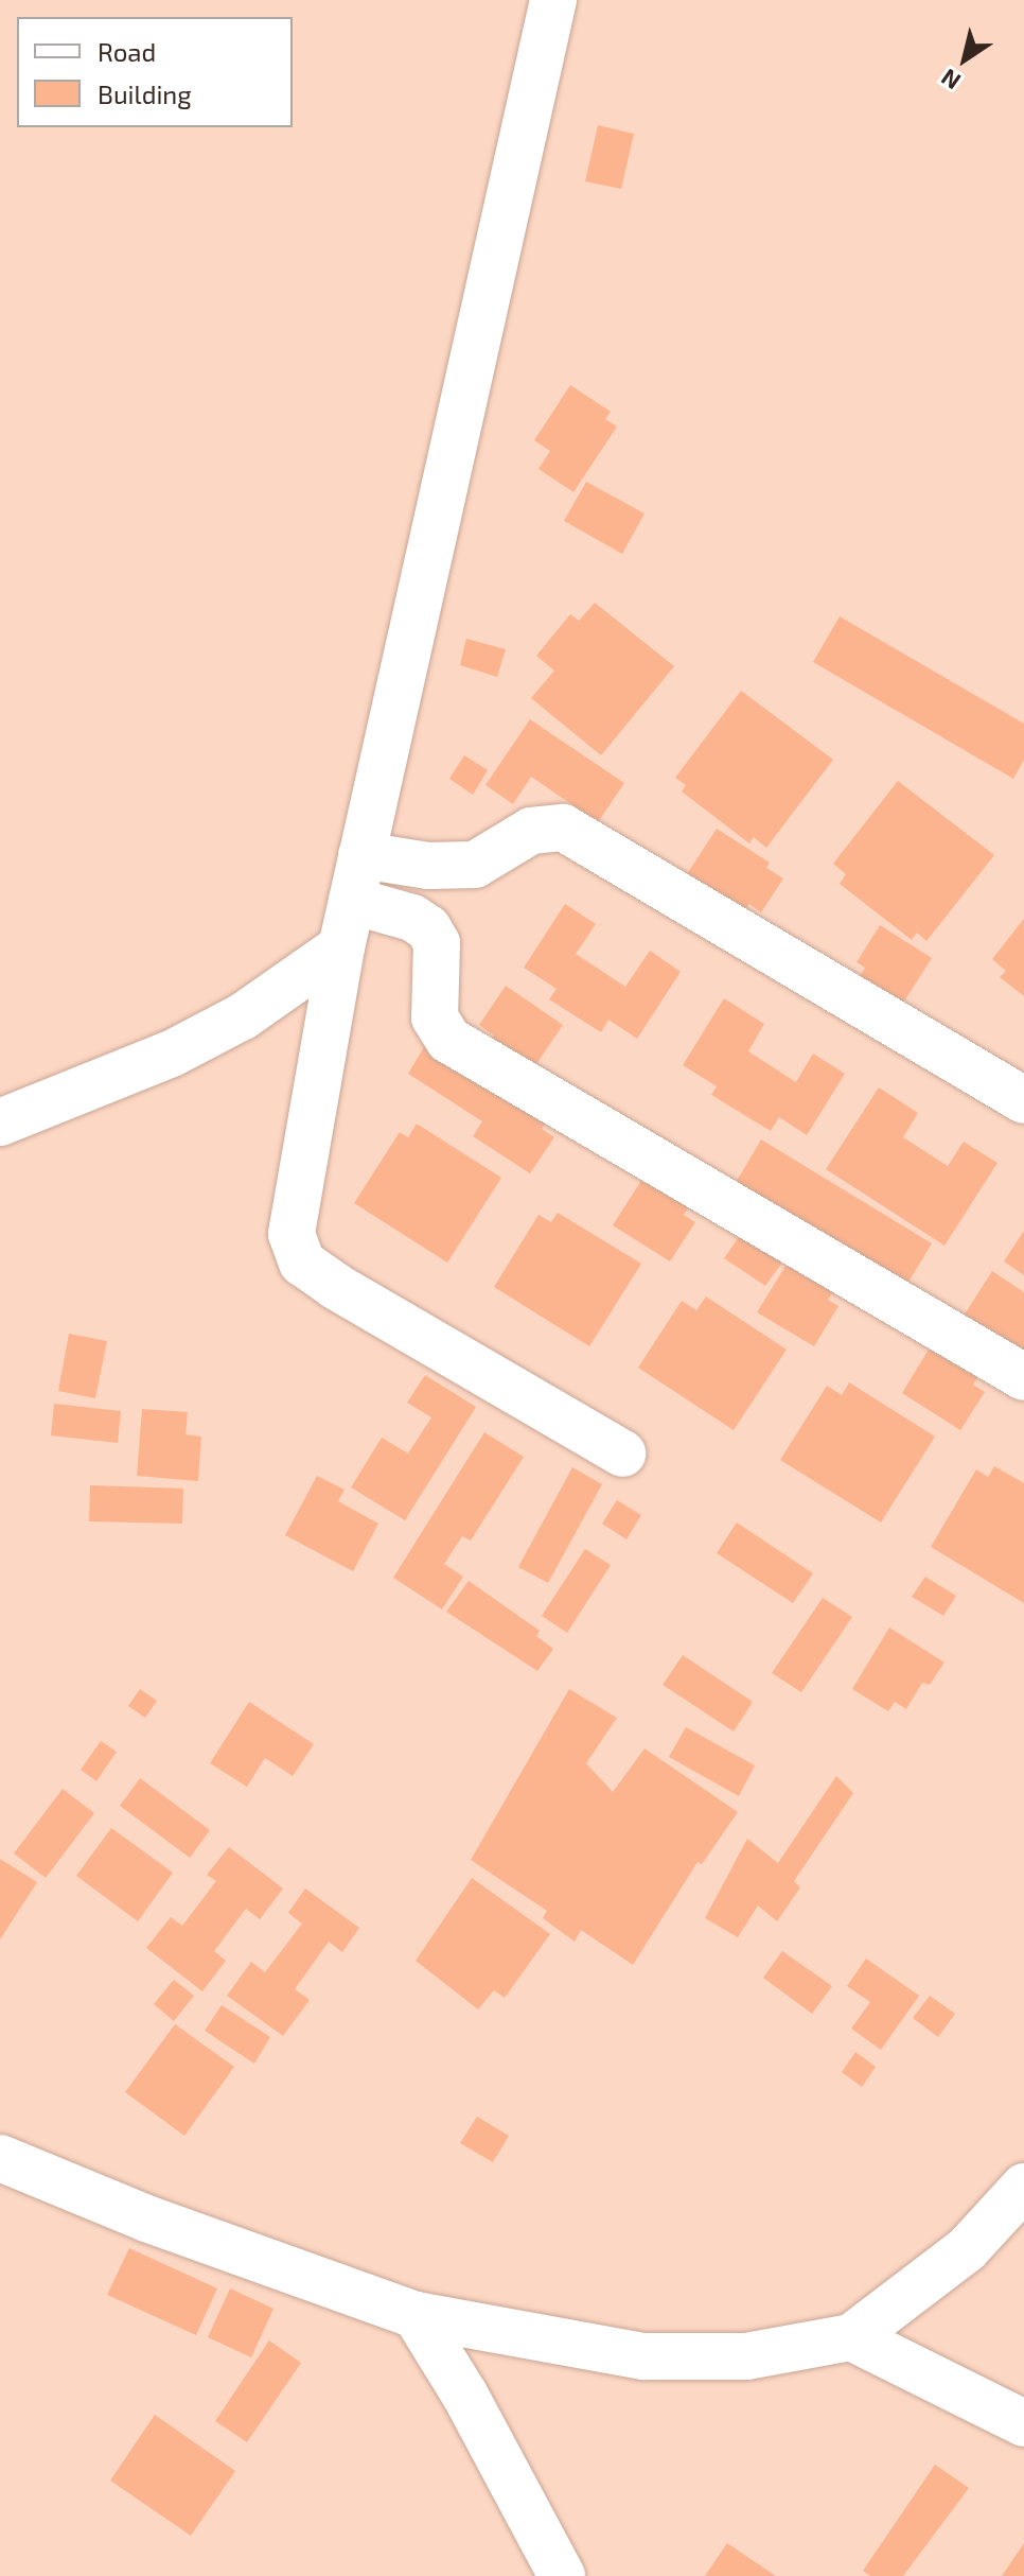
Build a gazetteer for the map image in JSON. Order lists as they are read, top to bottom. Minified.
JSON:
{"legend":["Road","Building"],"north":"bottom left"}
